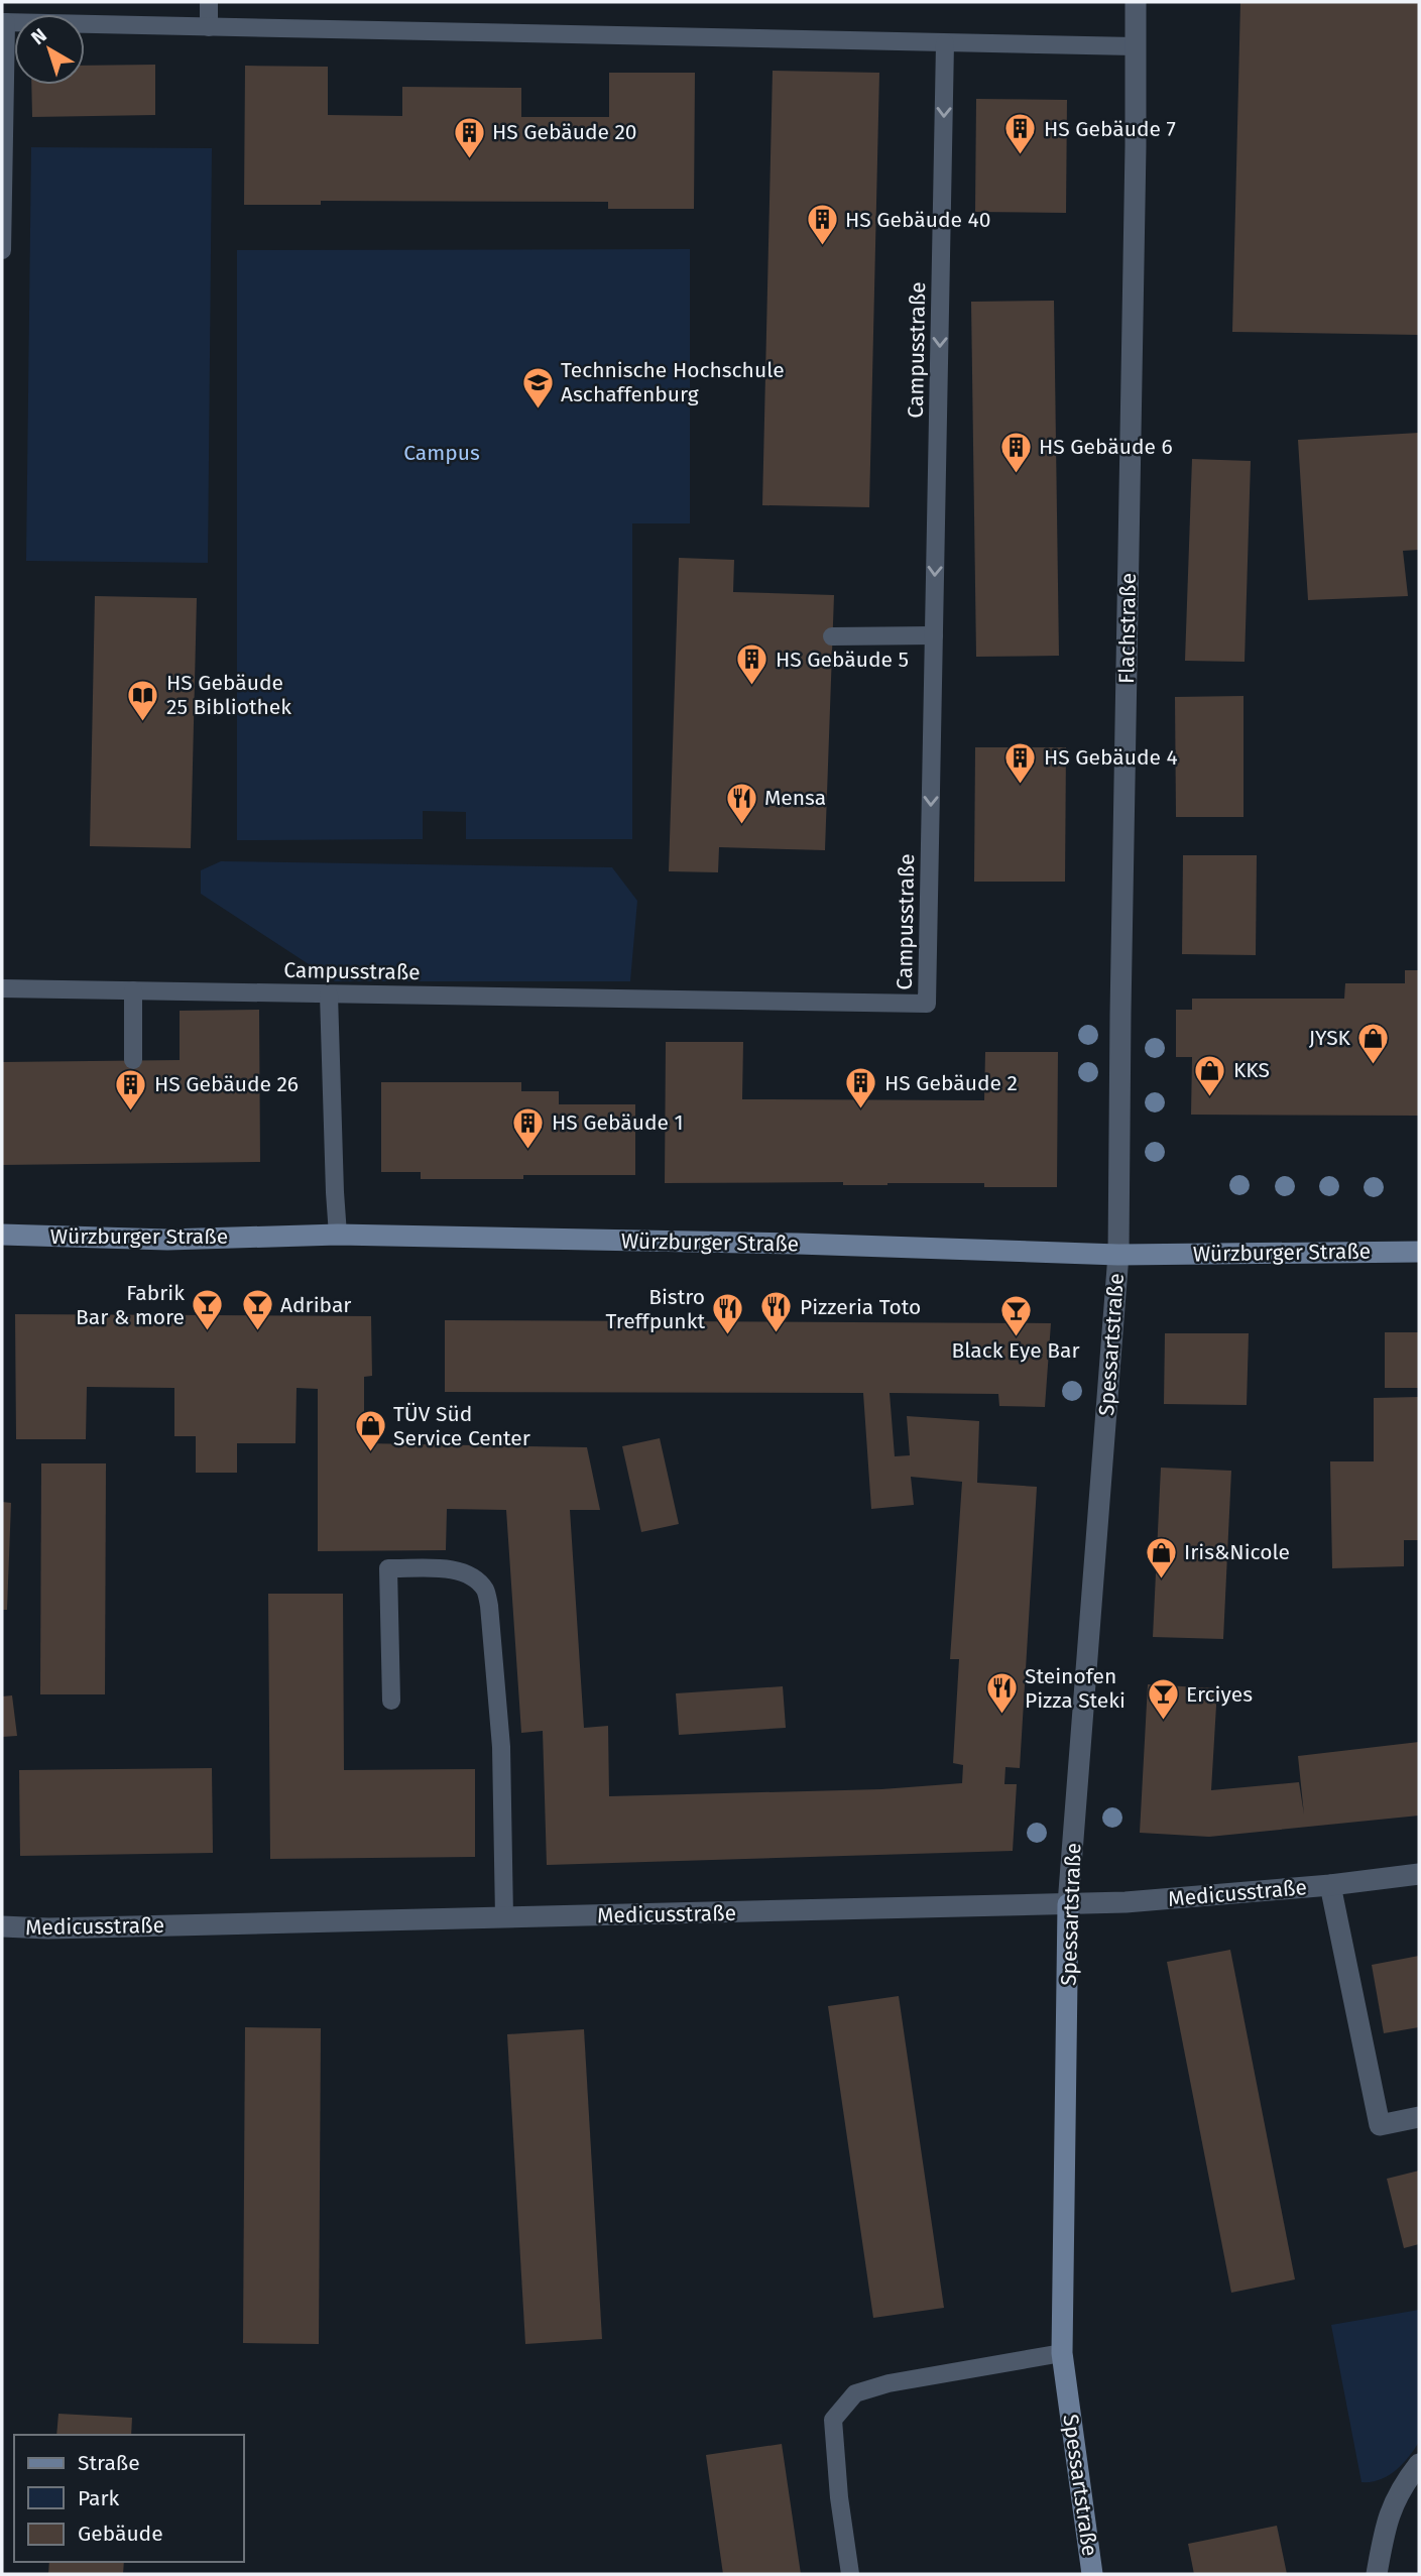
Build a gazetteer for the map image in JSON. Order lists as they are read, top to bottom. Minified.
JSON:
{"streets":{"main road":["Würzburger Straße","Spessartstraße"],"street":["Flachstraße","Medicusstraße"],"lane":["Campusstraße"]},"crossings":[["Flachstraße","Würzburger Straße"],["Flachstraße","Spessartstraße"],["Würzburger Straße","Spessartstraße"],["Spessartstraße","Medicusstraße"]],"parks":["Campus"],"places":{"building":["HS Gebäude 7","HS Gebäude 20","HS Gebäude 40","HS Gebäude 6","HS Gebäude 5","HS Gebäude 4","HS Gebäude 2","HS Gebäude 26","HS Gebäude 1"],"school or university":["Technische Hochschule Aschaffenburg"],"library":["HS Gebäude 25 Bibliothek"],"restaurant":["Mensa","Pizzeria Toto","Bistro Treffpunkt","Steinofen Pizza Steki"],"shop":["JYSK","KKS","TÜV Süd Service Center","Iris&Nicole"],"bar":["Fabrik Bar & more","Adribar","Black Eye Bar","Erciyes"]},"legend":["Straße","Park","Gebäude"],"north":"top left"}
